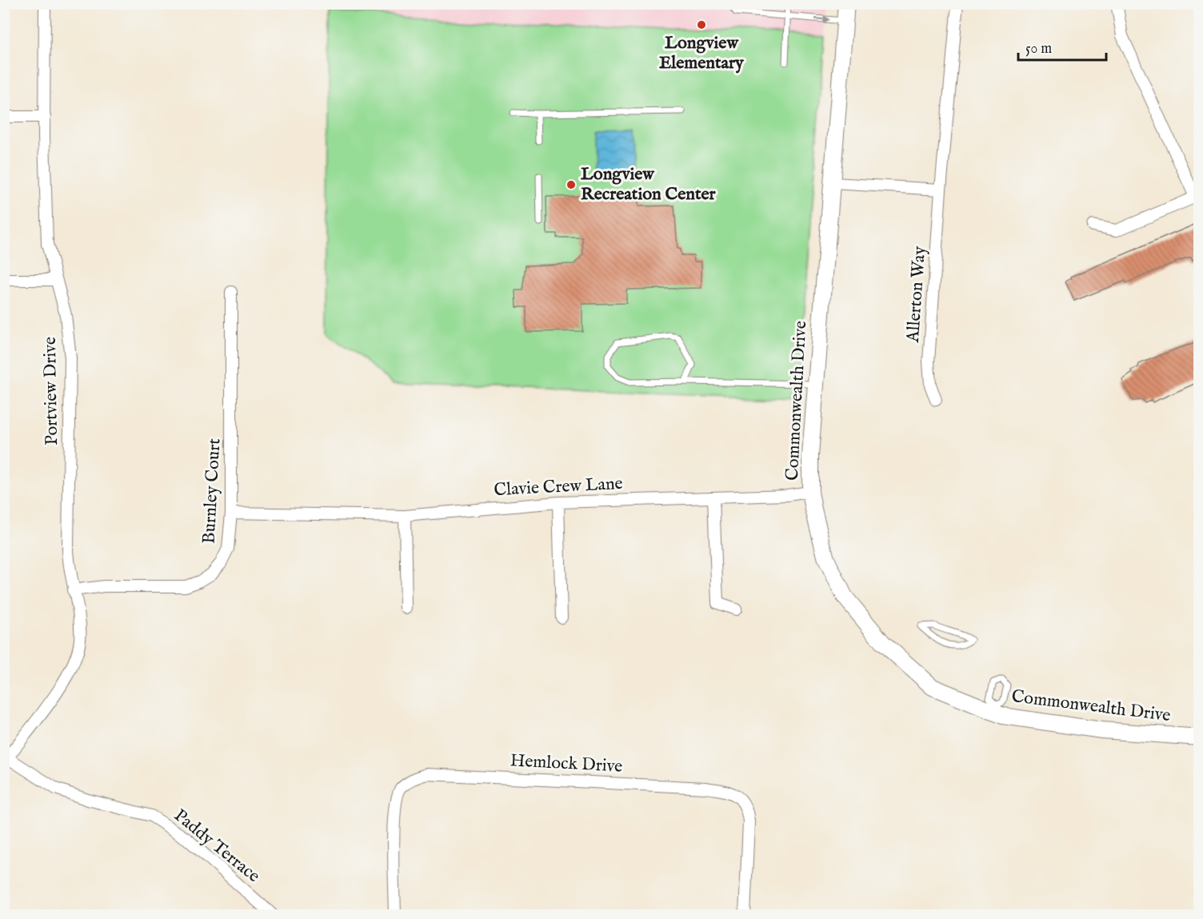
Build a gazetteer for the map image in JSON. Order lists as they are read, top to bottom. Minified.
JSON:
{"streets":{"street":["Allerton Way","Portview Drive","Commonwealth Drive","Clavie Crew Lane","Burnley Court","Hemlock Drive","Paddy Terrace"]},"crossings":[["Portview Drive","Burnley Court"],["Portview Drive","Paddy Terrace"],["Commonwealth Drive","Clavie Crew Lane"],["Clavie Crew Lane","Burnley Court"]],"places":["Longview Elementary","Longview Recreation Center"],"scale_bar":"50 m"}
